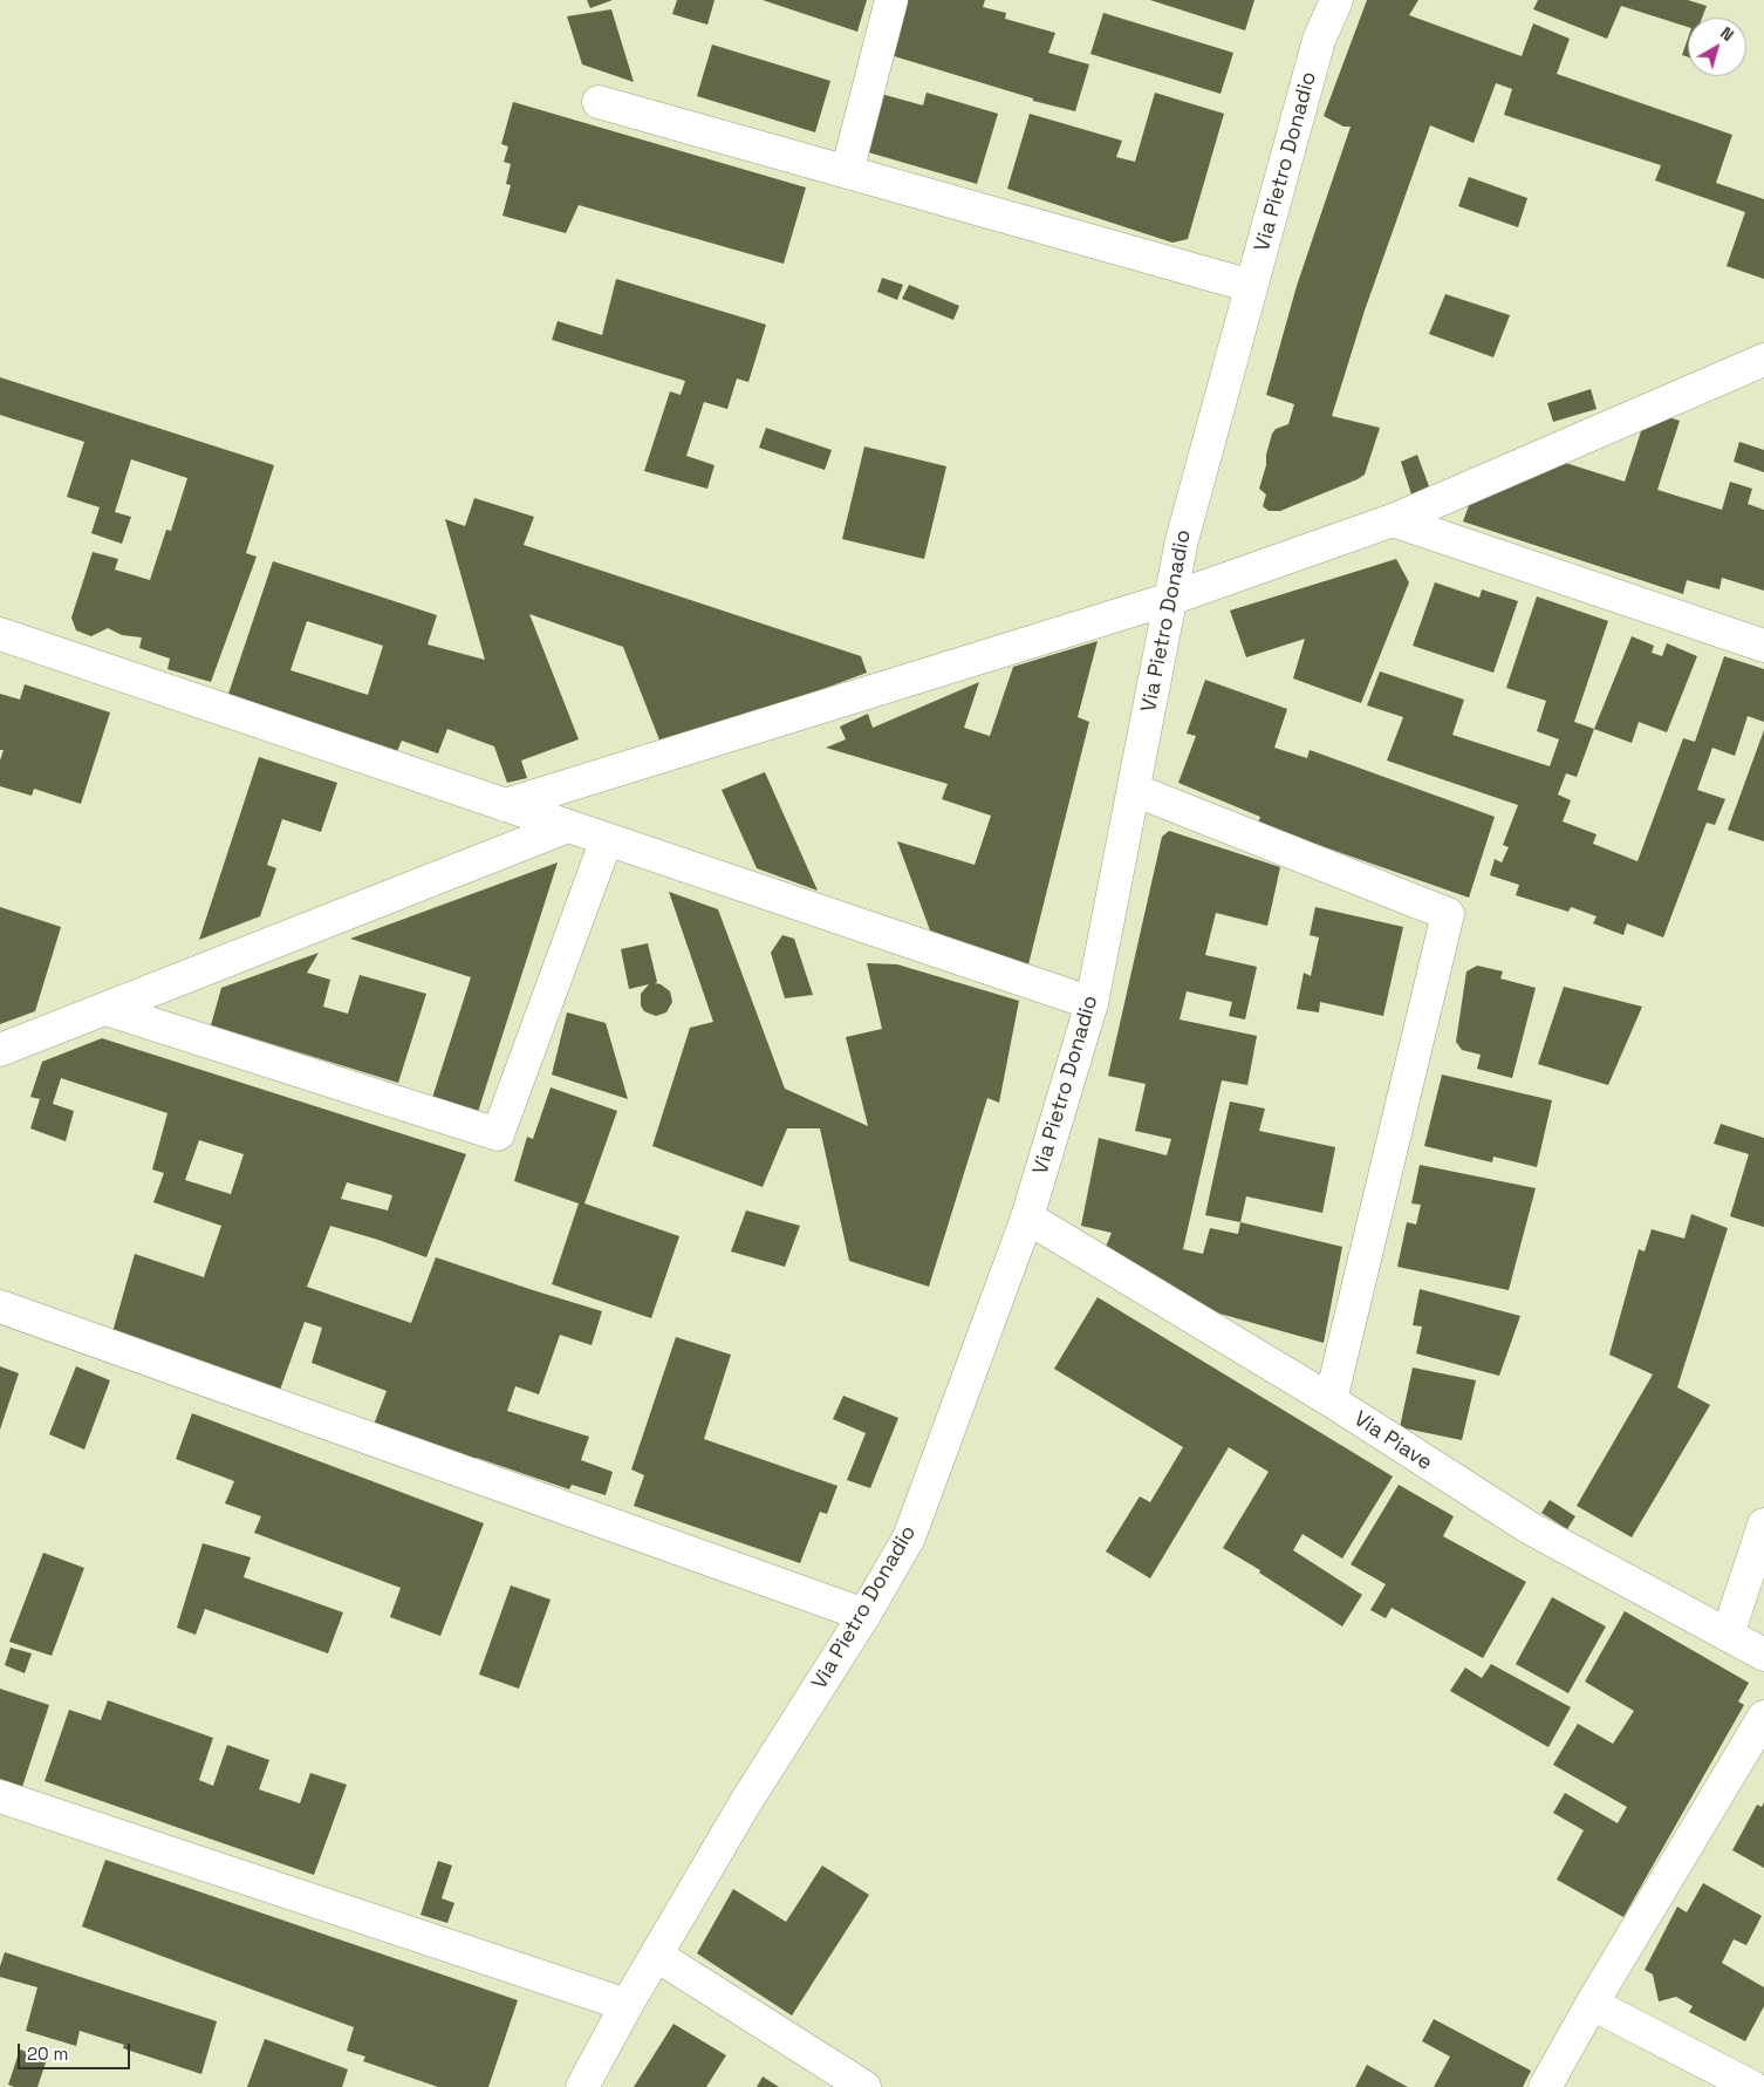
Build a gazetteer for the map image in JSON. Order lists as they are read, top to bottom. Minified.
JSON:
{"streets":{"street":["Via Pietro Donadio","Via Piave"]},"crossings":[["Via Pietro Donadio","Via Piave"]],"scale_bar":"20 m","north":"top right"}
